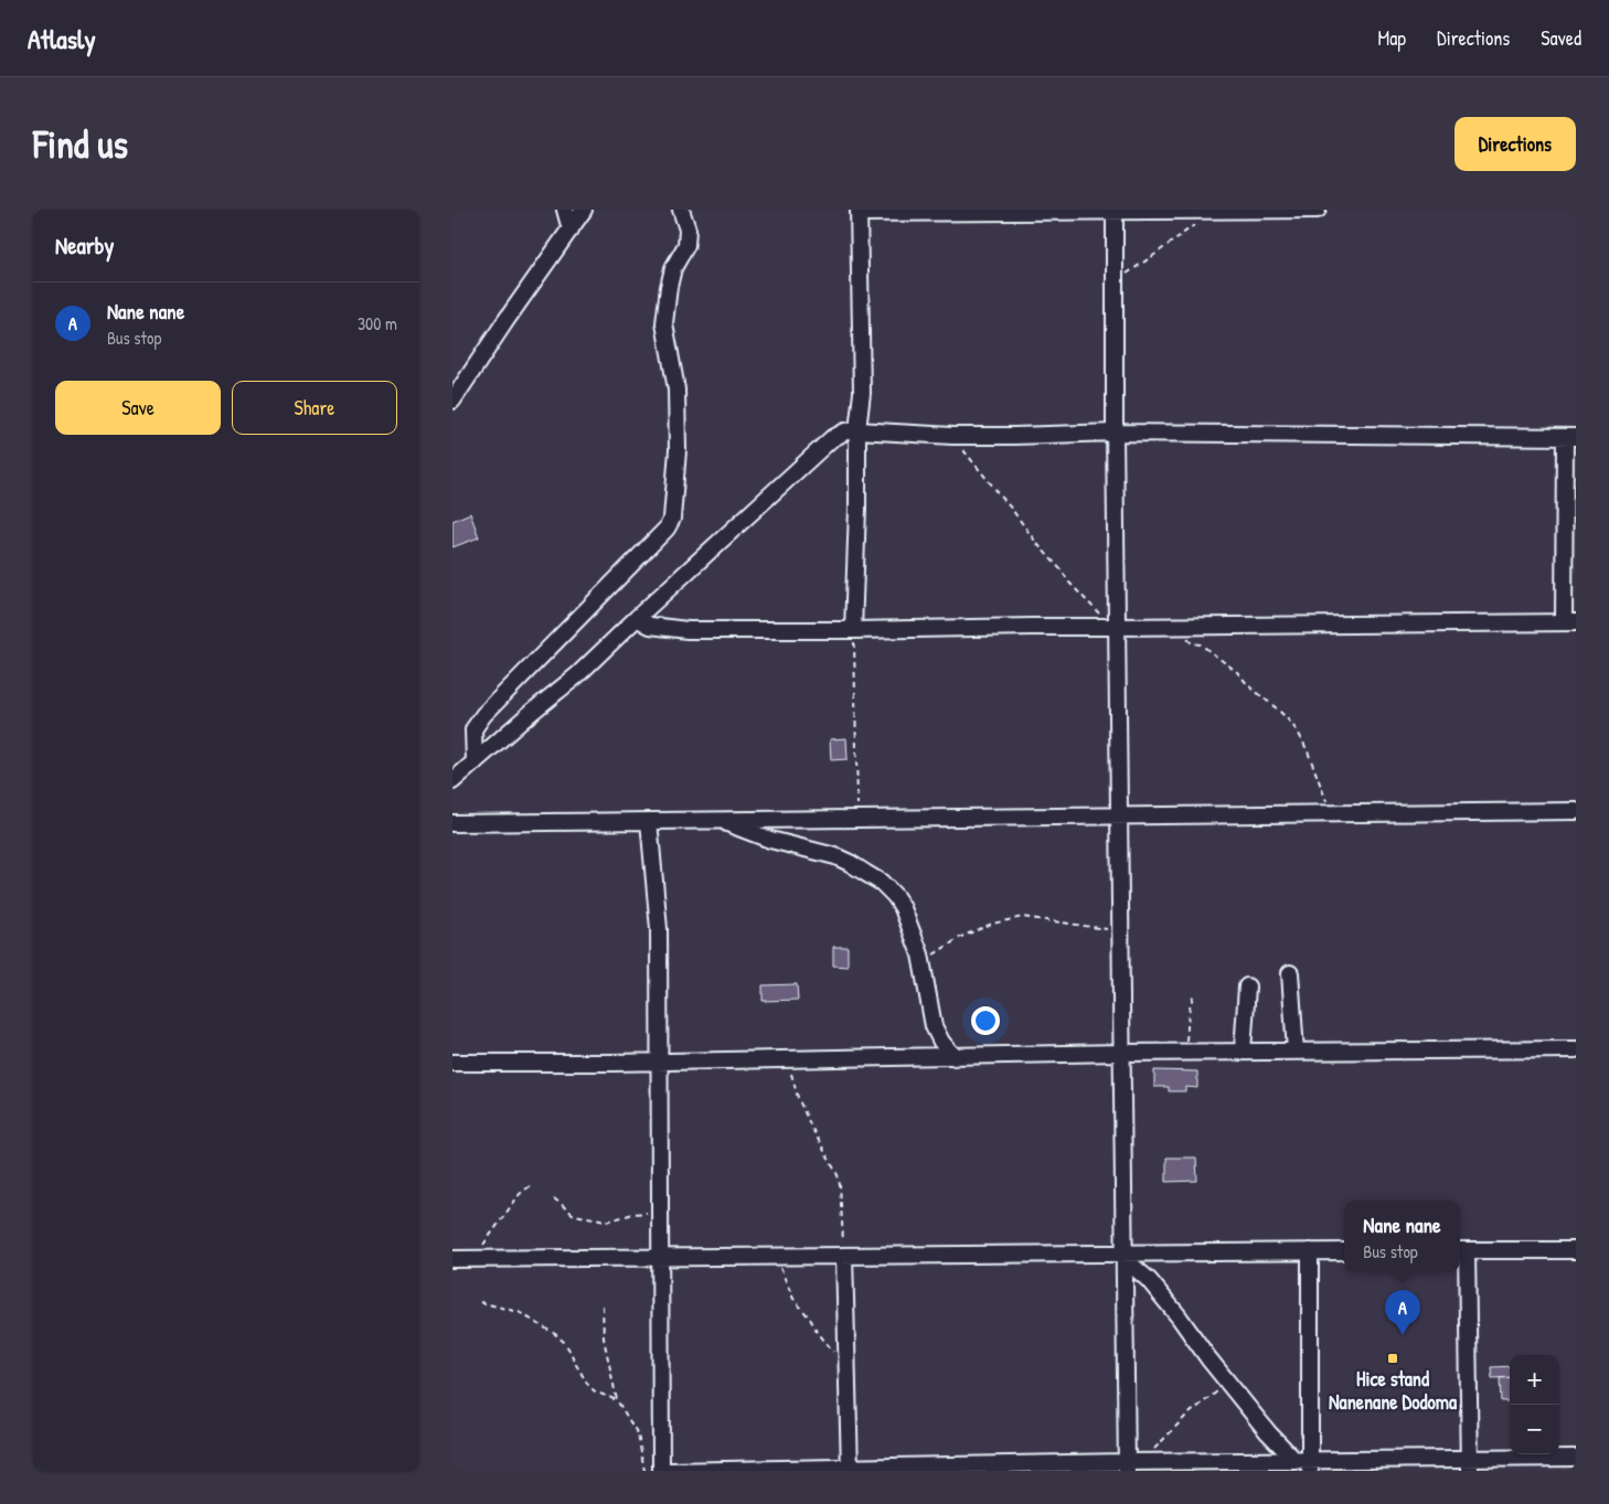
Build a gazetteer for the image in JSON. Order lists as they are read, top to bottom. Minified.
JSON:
{"places":{"transit":["Hice stand Nanenane Dodoma"]},"page":{"header":"Atlasly","nav":["Map","Directions","Saved"],"buttons":["Directions",["Save","Share"]],"title":"Find us","heading":"Nearby","list":[{"mark":"A","name":"Nane nane","note":"Bus stop","value":"300 m"}],"popup":["Nane nane","Bus stop"],"pins":"A","map_buttons":["+","−"]}}
